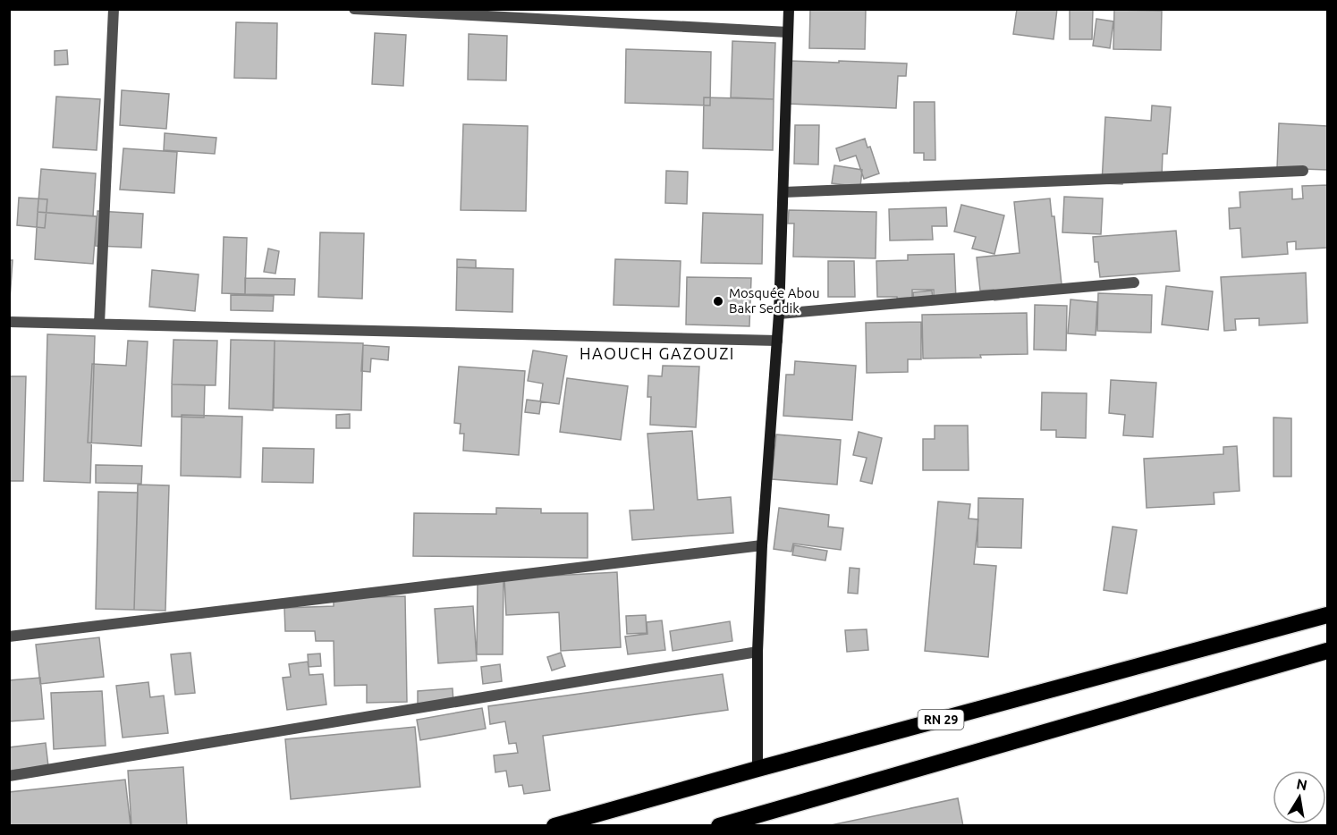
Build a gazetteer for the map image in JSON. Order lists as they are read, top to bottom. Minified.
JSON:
{"streets":{"highway":["RN 29"]},"districts":["HAOUCH GAZOUZI"],"places":["Mosquée Abou Bakr Seddik"],"north":"top"}
